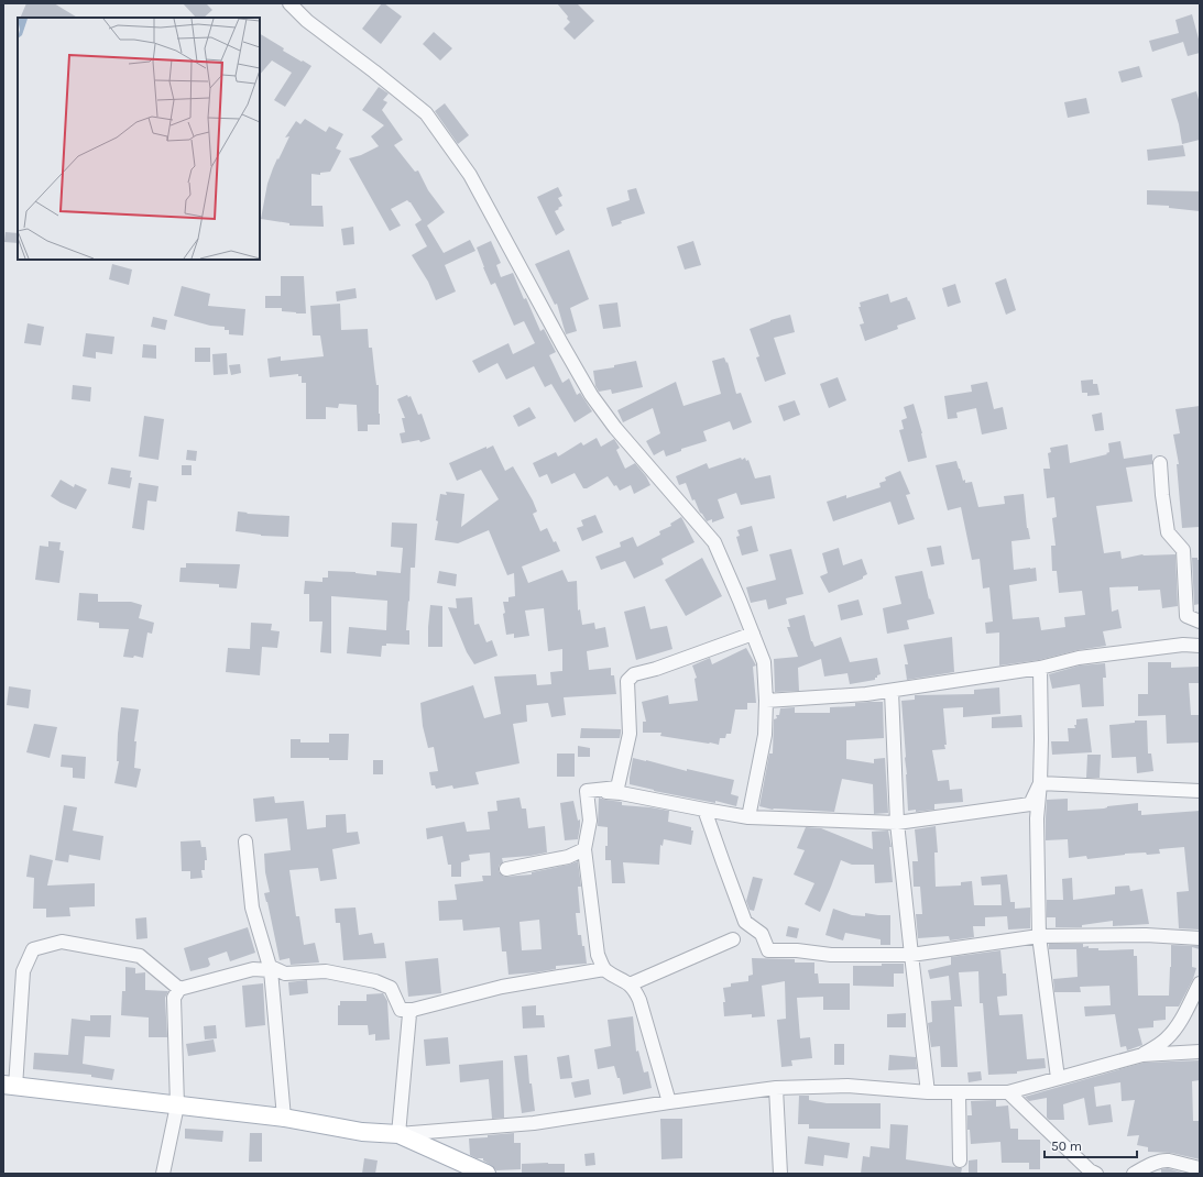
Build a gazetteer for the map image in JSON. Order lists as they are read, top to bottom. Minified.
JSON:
{"scale_bar":"50 m"}
